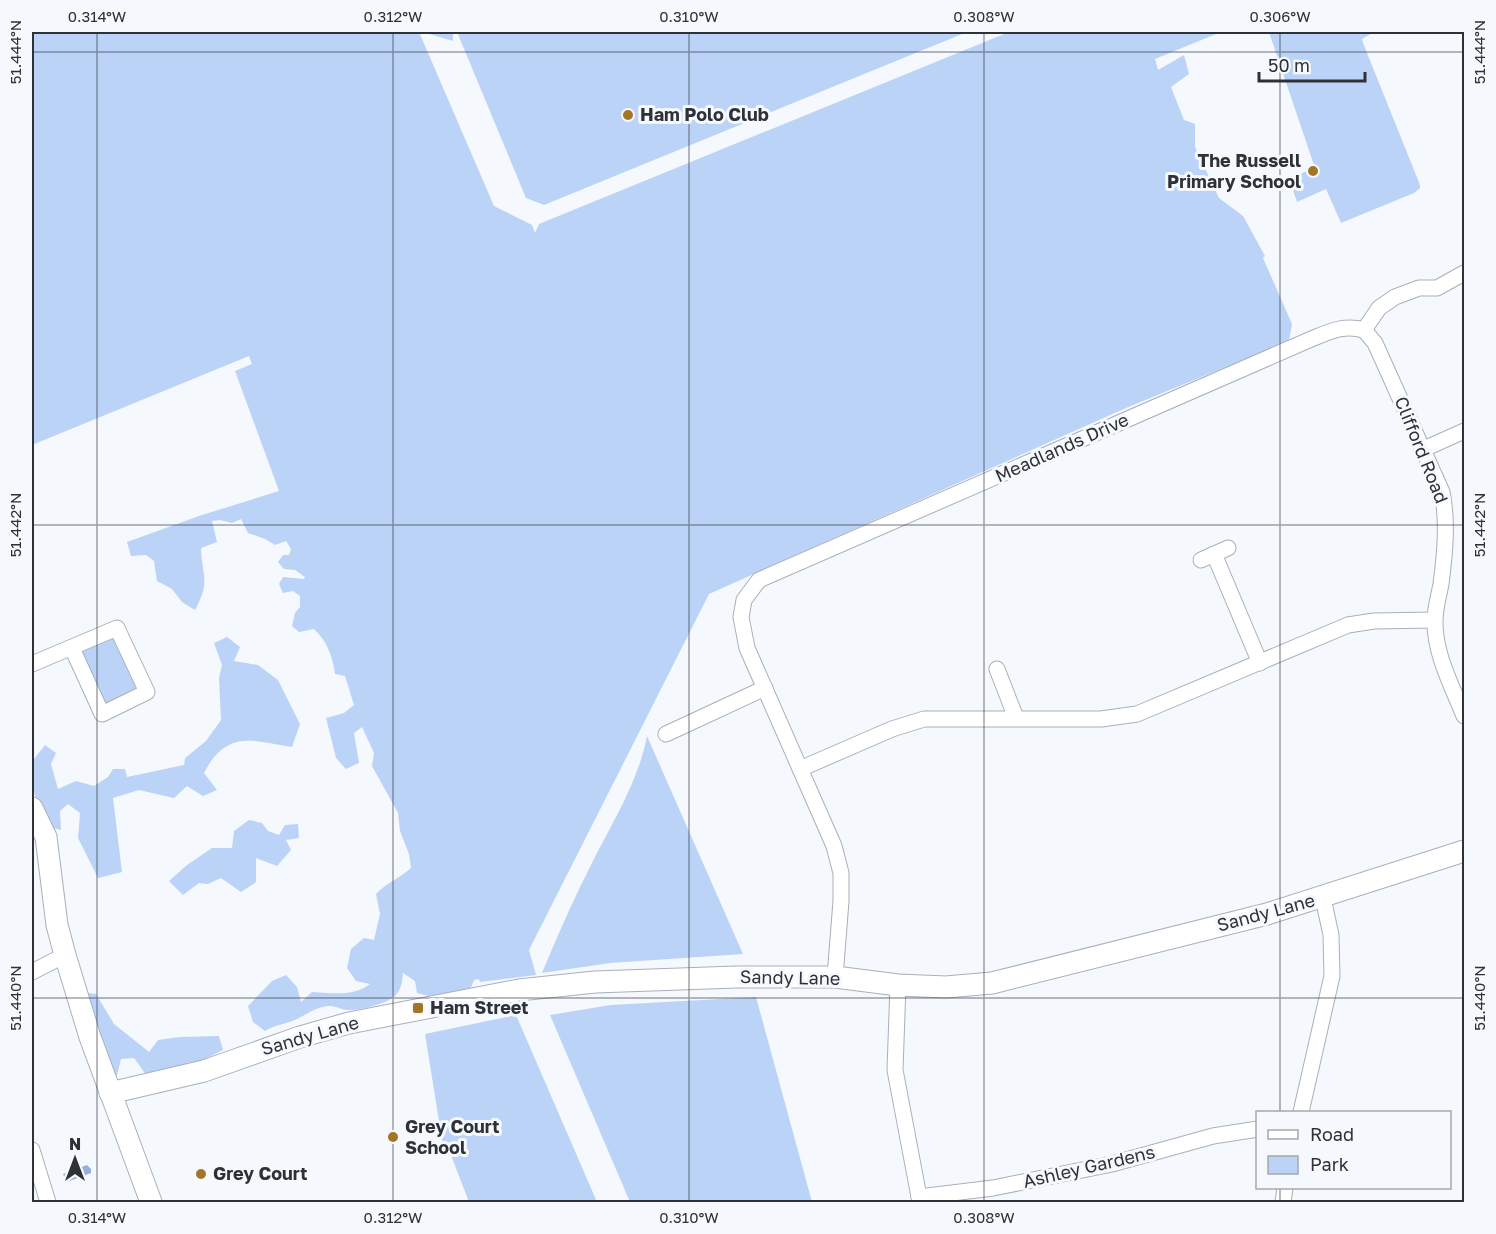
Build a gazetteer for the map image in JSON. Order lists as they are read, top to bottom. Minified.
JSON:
{"streets":{"street":["Meadlands Drive","Clifford Road","Sandy Lane","Ashley Gardens"]},"crossings":[["Meadlands Drive","Clifford Road"],["Meadlands Drive","Sandy Lane"]],"places":{"other":["Ham Polo Club","The Russell Primary School","Grey Court School","Grey Court"],"transit":["Ham Street"]},"legend":["Road","Park"],"scale_bar":"50 m","north":"top","coordinates":["0.314°W","0.312°W","0.310°W","0.308°W","0.306°W","51.444°N","51.442°N","51.440°N"]}
